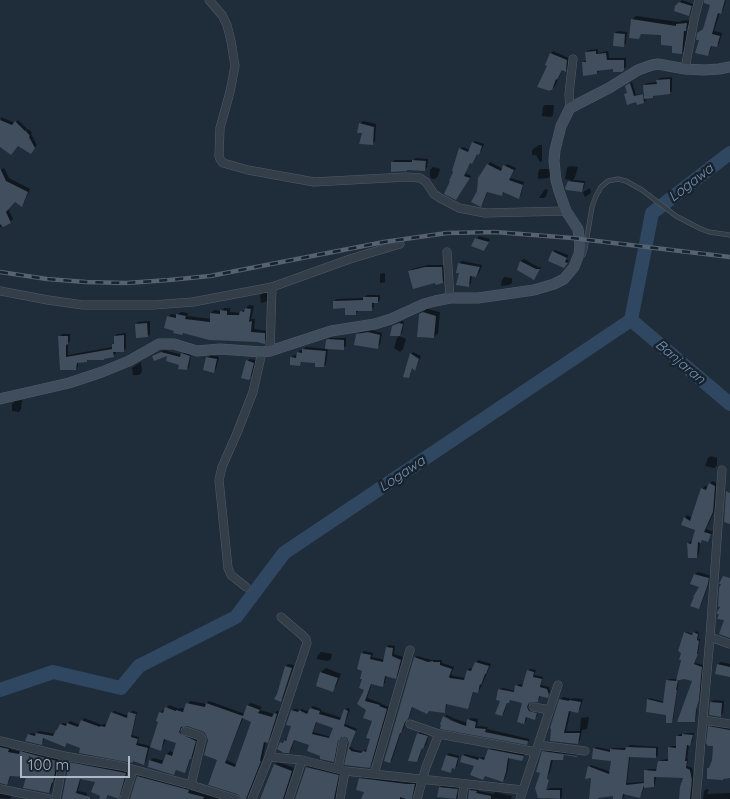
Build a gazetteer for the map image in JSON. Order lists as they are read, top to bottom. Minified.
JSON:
{"water":["Logawa","Banjaran"],"scale_bar":"100 m"}
